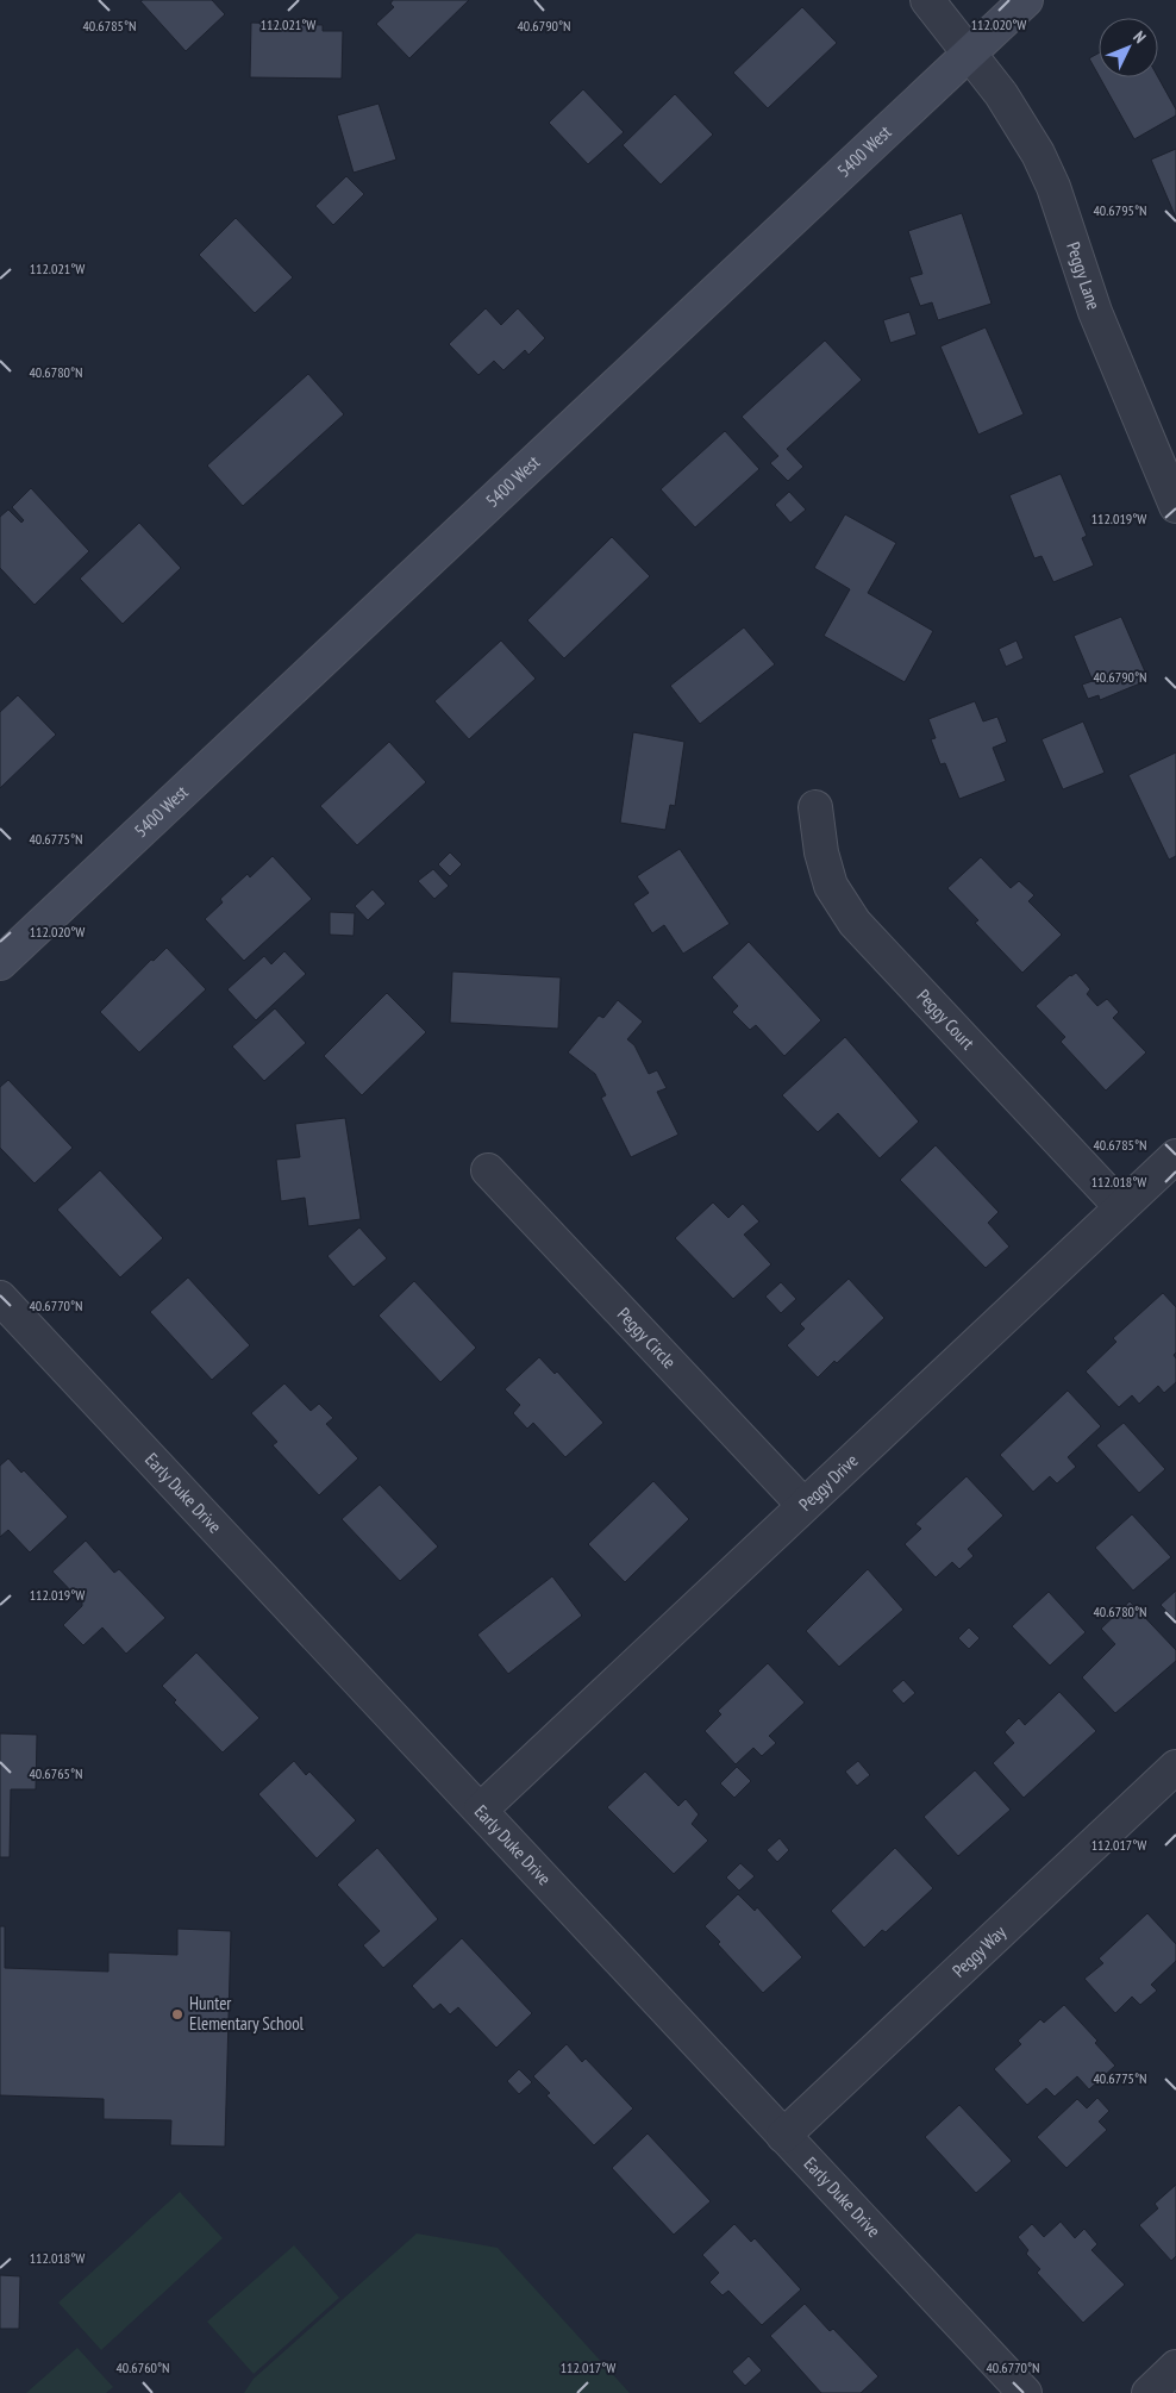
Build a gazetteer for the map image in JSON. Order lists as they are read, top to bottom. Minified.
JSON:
{"streets":{"street":["5400 West","Peggy Lane","Peggy Court","Peggy Circle","Peggy Drive","Early Duke Drive","Peggy Way"]},"crossings":[["5400 West","Peggy Lane"],["Peggy Court","Peggy Drive"],["Peggy Circle","Peggy Drive"],["Peggy Drive","Early Duke Drive"],["Early Duke Drive","Peggy Way"]],"places":["Hunter Elementary School"],"north":"top right","coordinates":["112.021°W","112.020°W","40.6790°N","40.6785°N","40.6795°N","40.6780°N","112.019°W","40.6775°N","112.018°W","40.6770°N","40.6765°N","112.017°W","40.6760°N"]}
